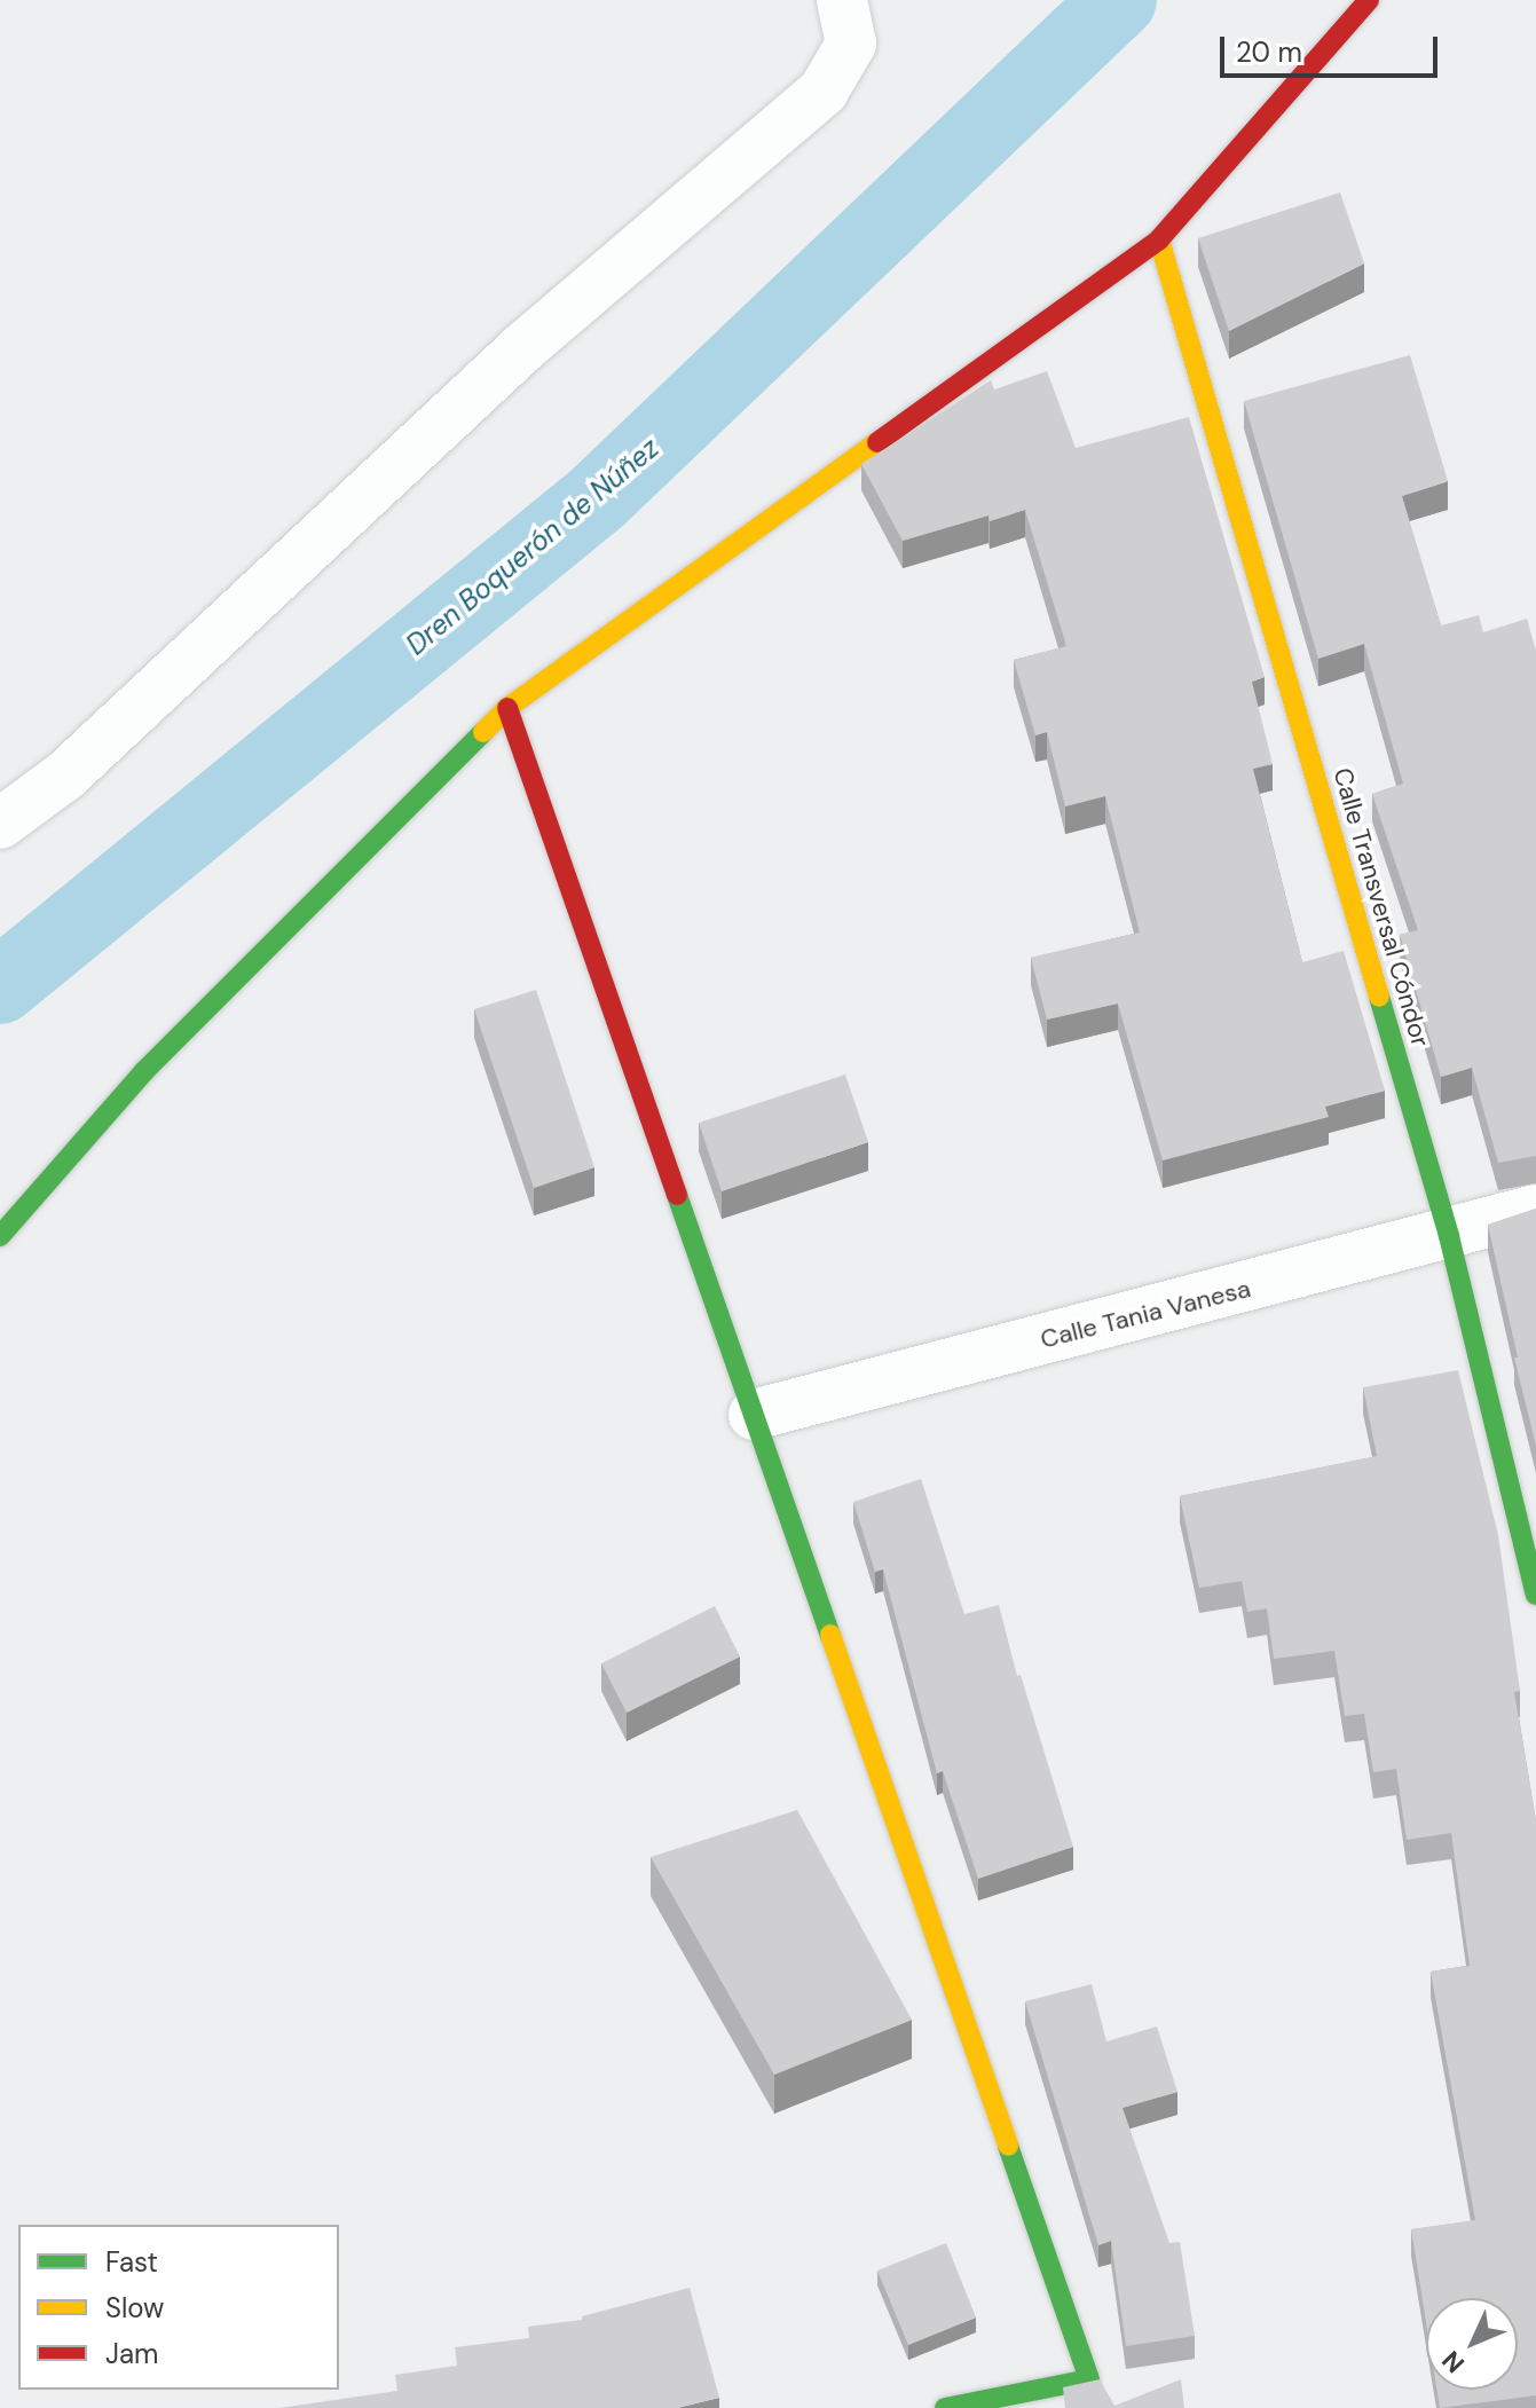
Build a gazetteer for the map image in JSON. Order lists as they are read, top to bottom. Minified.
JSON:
{"streets":{"street":["Calle Transversal Cóndor","Calle Tania Vanesa"]},"crossings":[["Calle Transversal Cóndor","Calle Tania Vanesa"]],"water":["Dren Boquerón de Núñez"],"legend":["Fast","Slow","Jam"],"scale_bar":"20 m","north":"bottom left"}
